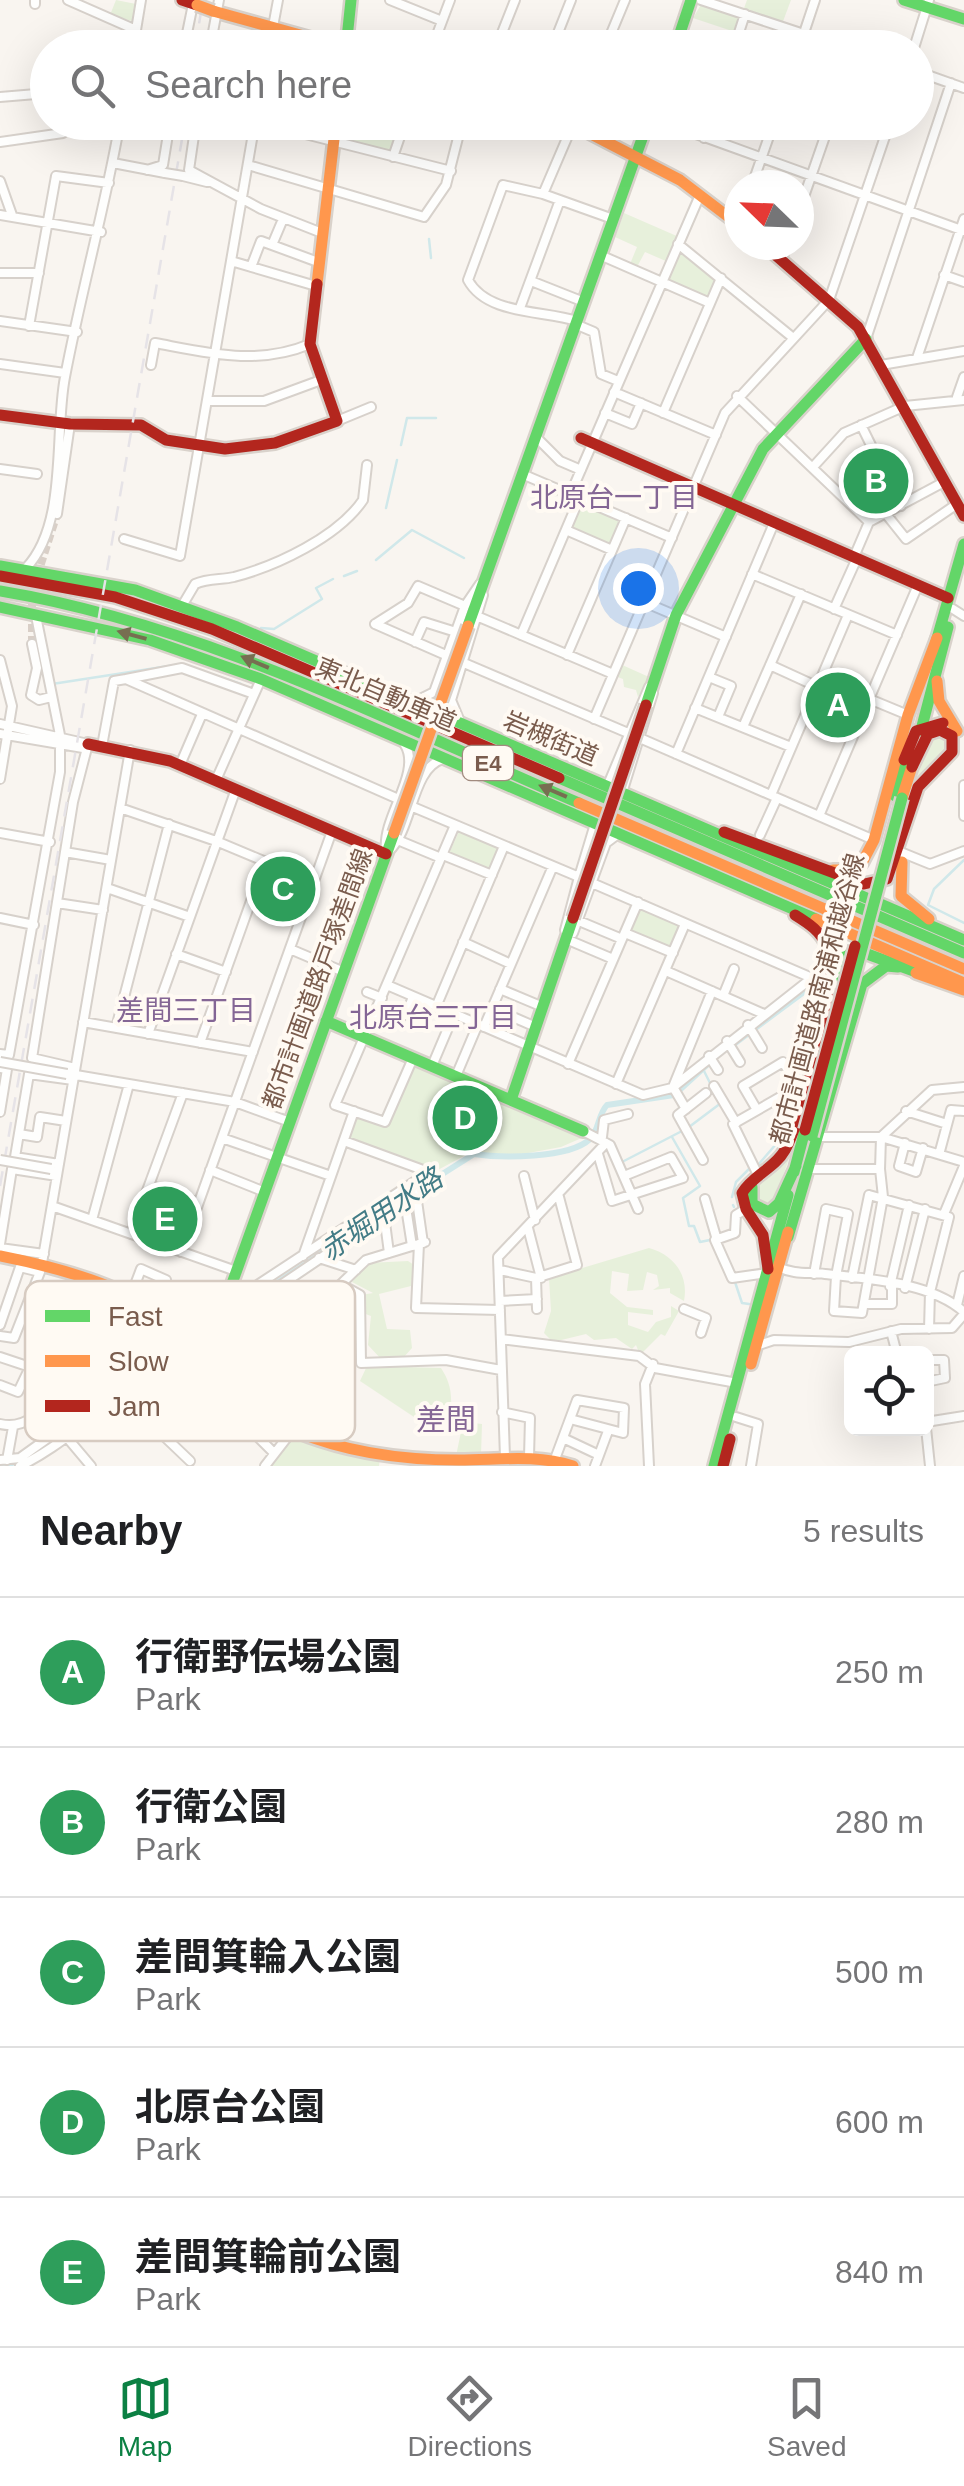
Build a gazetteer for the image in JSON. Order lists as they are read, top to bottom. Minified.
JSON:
{"streets":{"main road":["東北自動車道","岩槻街道","E4","都市計画道路戸塚差間線","都市計画道路南浦和越谷線"]},"districts":["北原台一丁目","差間三丁目","北原台三丁目","差間"],"water":["赤堀用水路"],"legend":["Fast","Slow","Jam"],"north":"top left","page":{"search":"Search here","pins":["B","A","C","D","E"],"heading":["Nearby","5 results"],"list":[{"mark":"A","name":"行衛野伝場公園","note":"Park","value":"250 m"},{"mark":"B","name":"行衛公園","note":"Park","value":"280 m"},{"mark":"C","name":"差間箕輪入公園","note":"Park","value":"500 m"},{"mark":"D","name":"北原台公園","note":"Park","value":"600 m"},{"mark":"E","name":"差間箕輪前公園","note":"Park","value":"840 m"}],"nav":["Map","Directions","Saved"]}}
